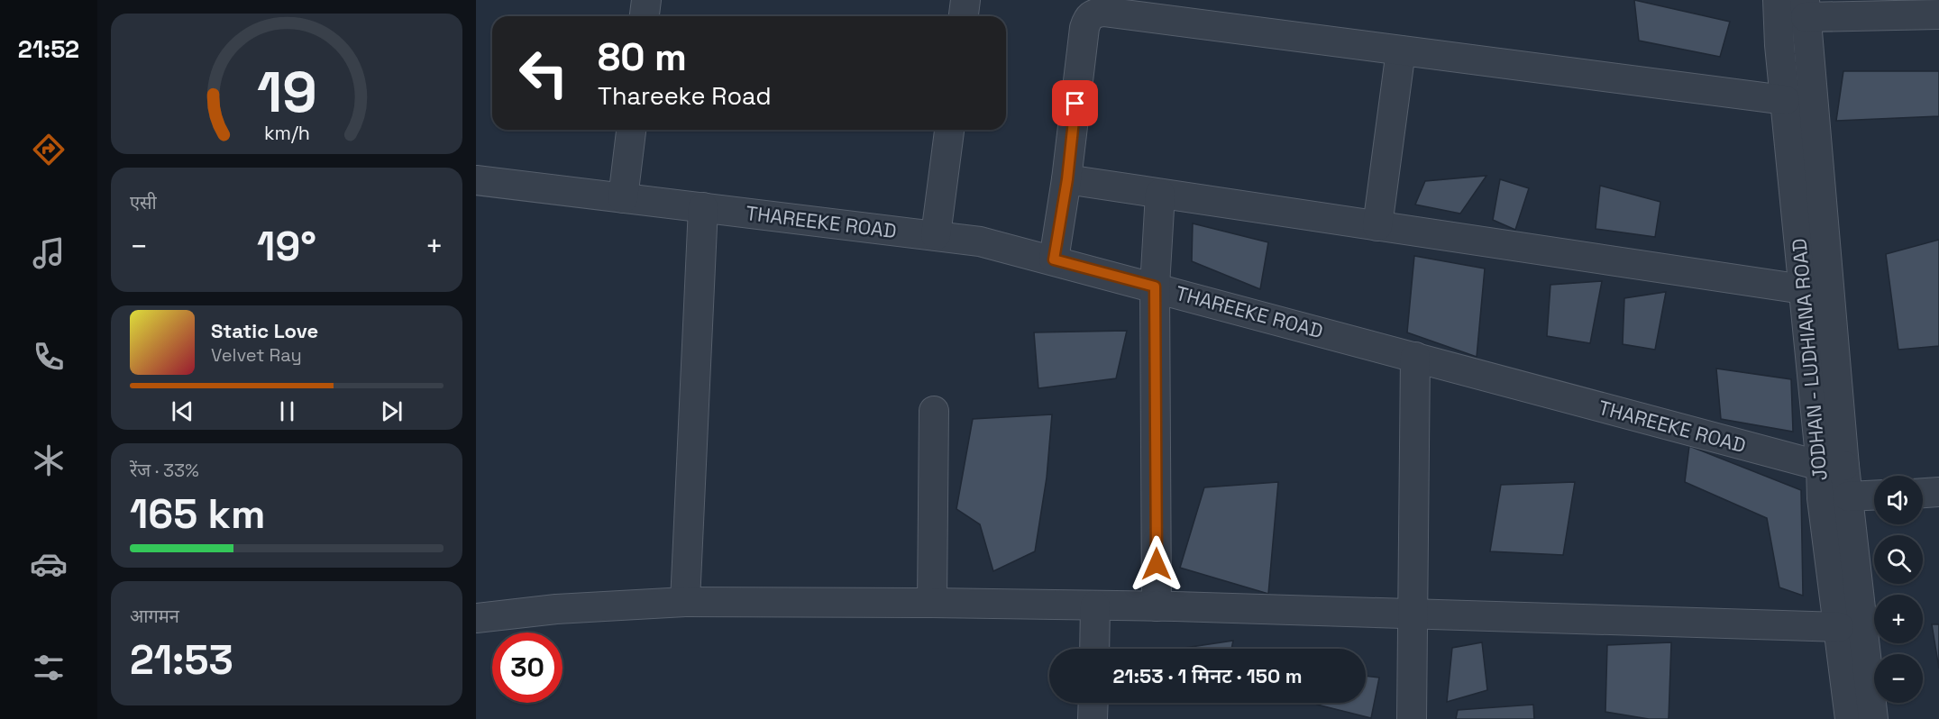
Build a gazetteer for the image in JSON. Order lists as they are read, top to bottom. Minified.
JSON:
{"streets":{"street":["THAREEKE ROAD","JODHAN - LUDHIANA ROAD"]},"crossings":[["THAREEKE ROAD","JODHAN - LUDHIANA ROAD"]],"page":{"tabs":"21:52","turn":["80 m","Thareeke Road"],"tile":["एसी",["रेंज · 33%","165 km"],["आगमन","21:53"]],"heat":["−","19°","+"],"song":["Static Love","Velvet Ray"],"map_buttons":["+","−"],"limit":"30","trip":"21:53 · 1 मिनट · 150 m","gauge":["19","km/h"]}}
